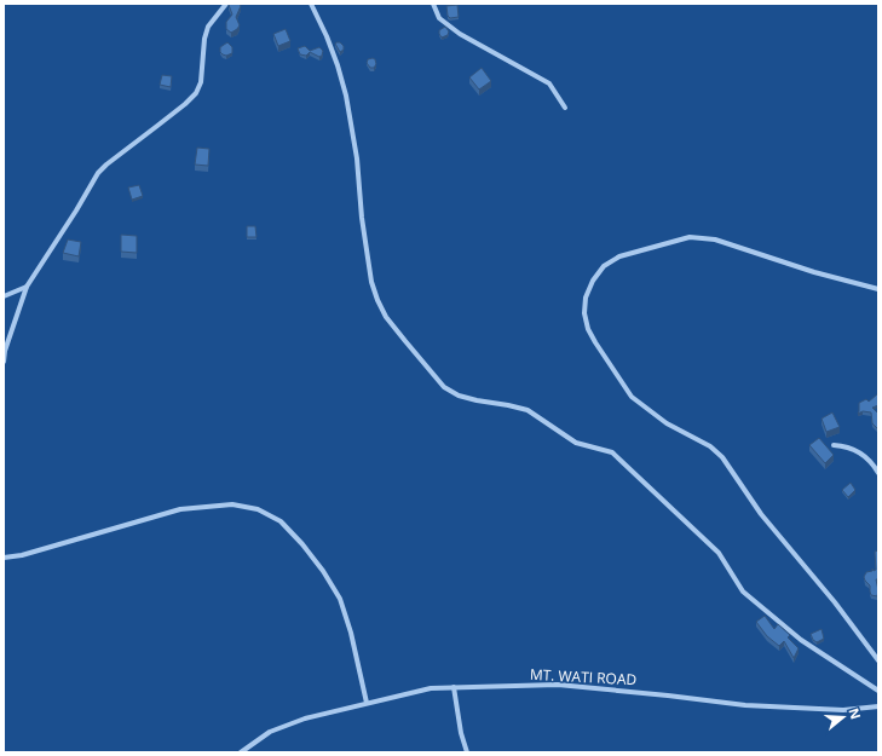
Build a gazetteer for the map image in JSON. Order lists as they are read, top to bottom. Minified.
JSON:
{"streets":{"street":["MT. WATI ROAD"]},"north":"right"}
